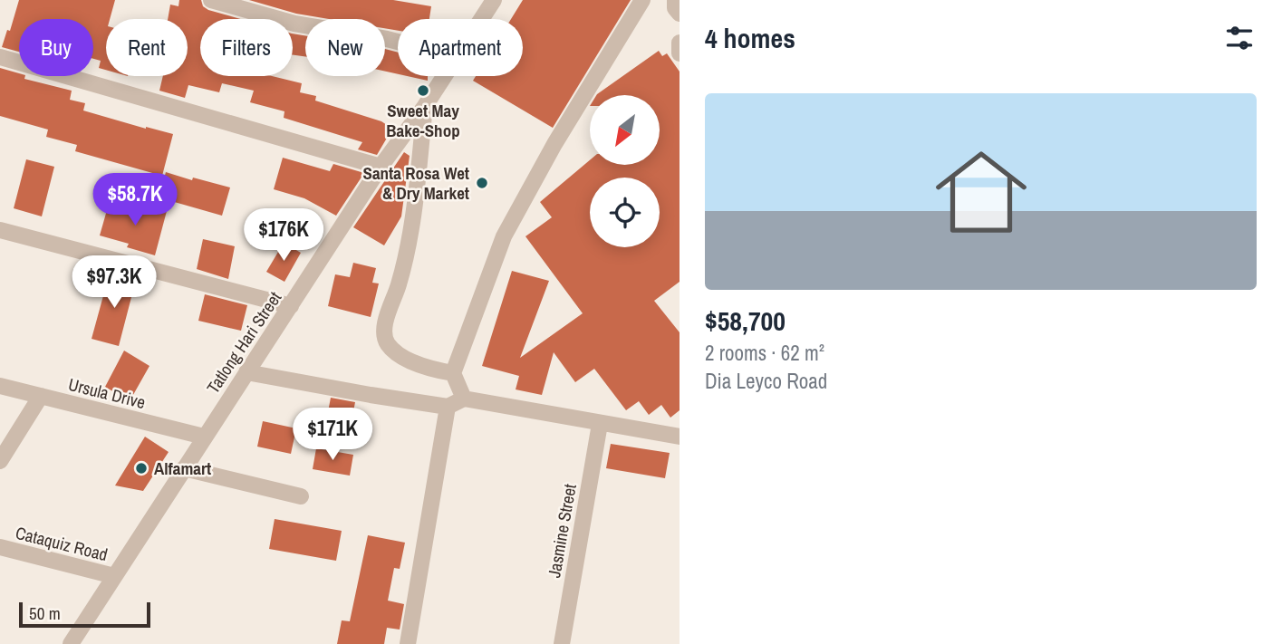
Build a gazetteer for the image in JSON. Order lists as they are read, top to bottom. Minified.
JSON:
{"streets":{"street":["Tatlong Hari Street","Ursula Drive","Jasmine Street","Cataquiz Road"]},"crossings":[["Tatlong Hari Street","Ursula Drive"],["Tatlong Hari Street","Cataquiz Road"]],"places":["Sweet May Bake-Shop","Santa Rosa Wet & Dry Market","Alfamart"],"scale_bar":"50 m","north":"bottom left","page":{"heading":"4 homes","chip":["Buy","Rent","Filters","New","Apartment"],"list":[{"name":"$58,700","note":"2 rooms · 62 m² · Dia Leyco Road"}],"price":["$58.7K","$176K","$97.3K","$171K"],"scale":"50 m"}}
